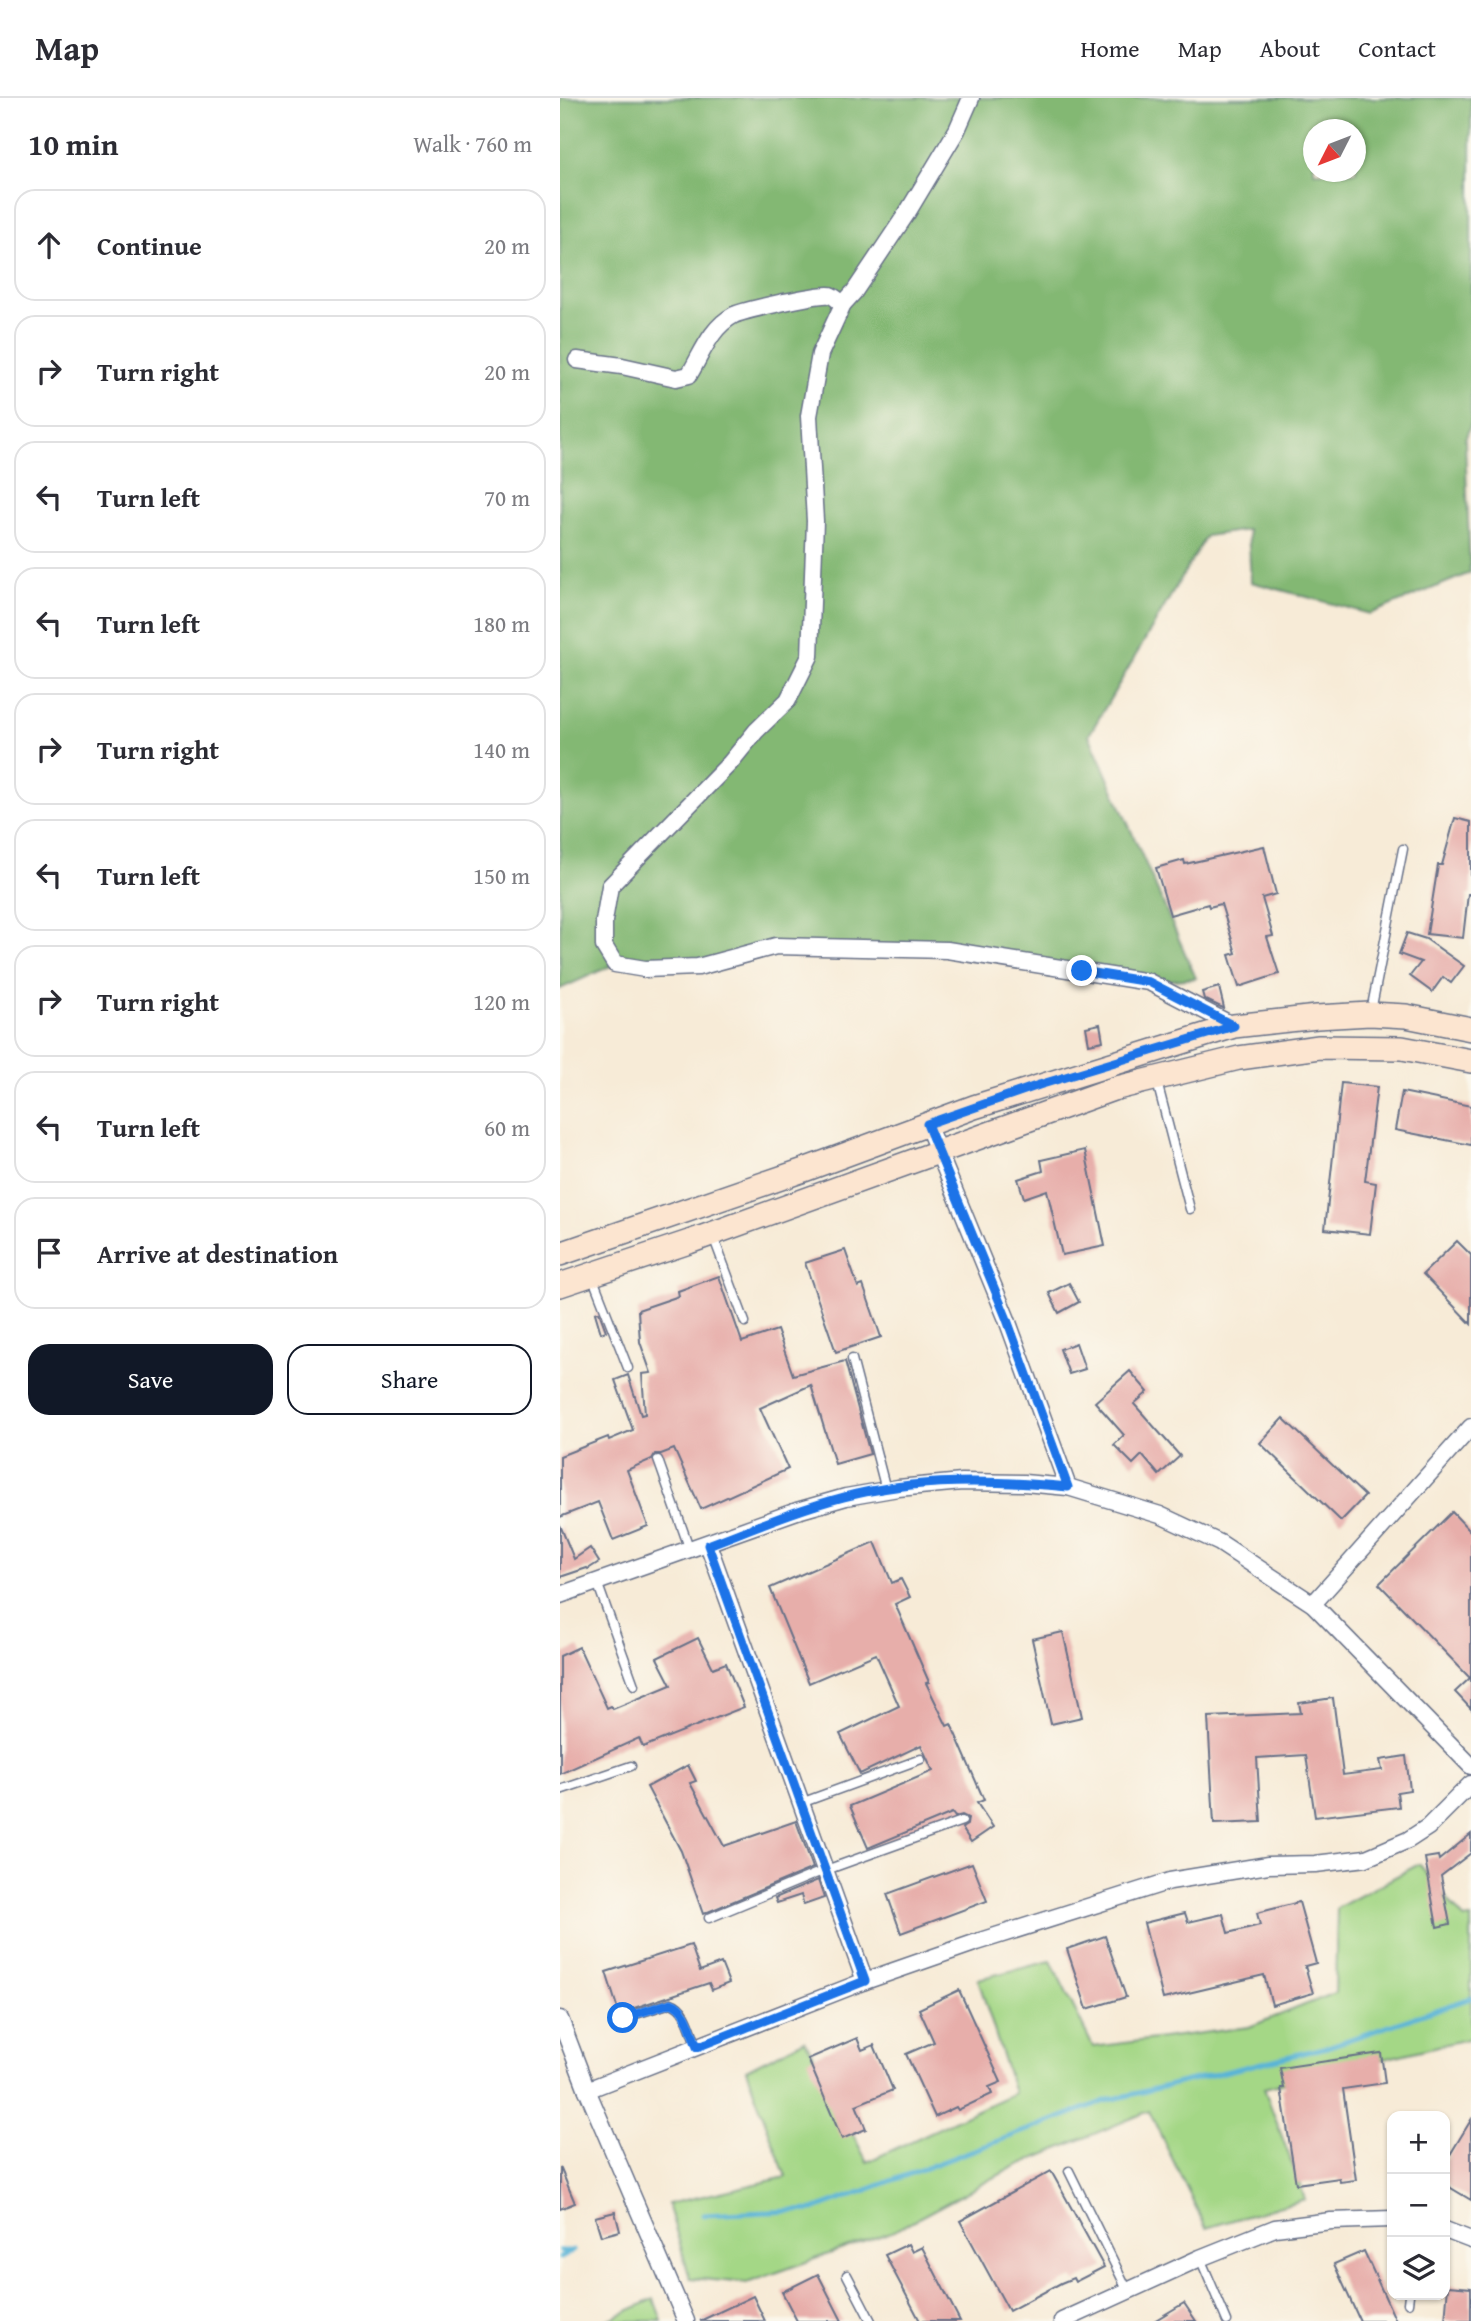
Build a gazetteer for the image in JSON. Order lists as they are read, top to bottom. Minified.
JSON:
{"north":"bottom left","page":{"header":"Map","nav":["Home","Map","About","Contact"],"heading":["10 min","Walk · 760 m"],"list":[["Continue","20 m"],["Turn right","20 m"],["Turn left","70 m"],["Turn left","180 m"],["Turn right","140 m"],["Turn left","150 m"],["Turn right","120 m"],["Turn left","60 m"],"Arrive at destination"],"buttons":["Save","Share"],"map_buttons":["+","−"]}}
